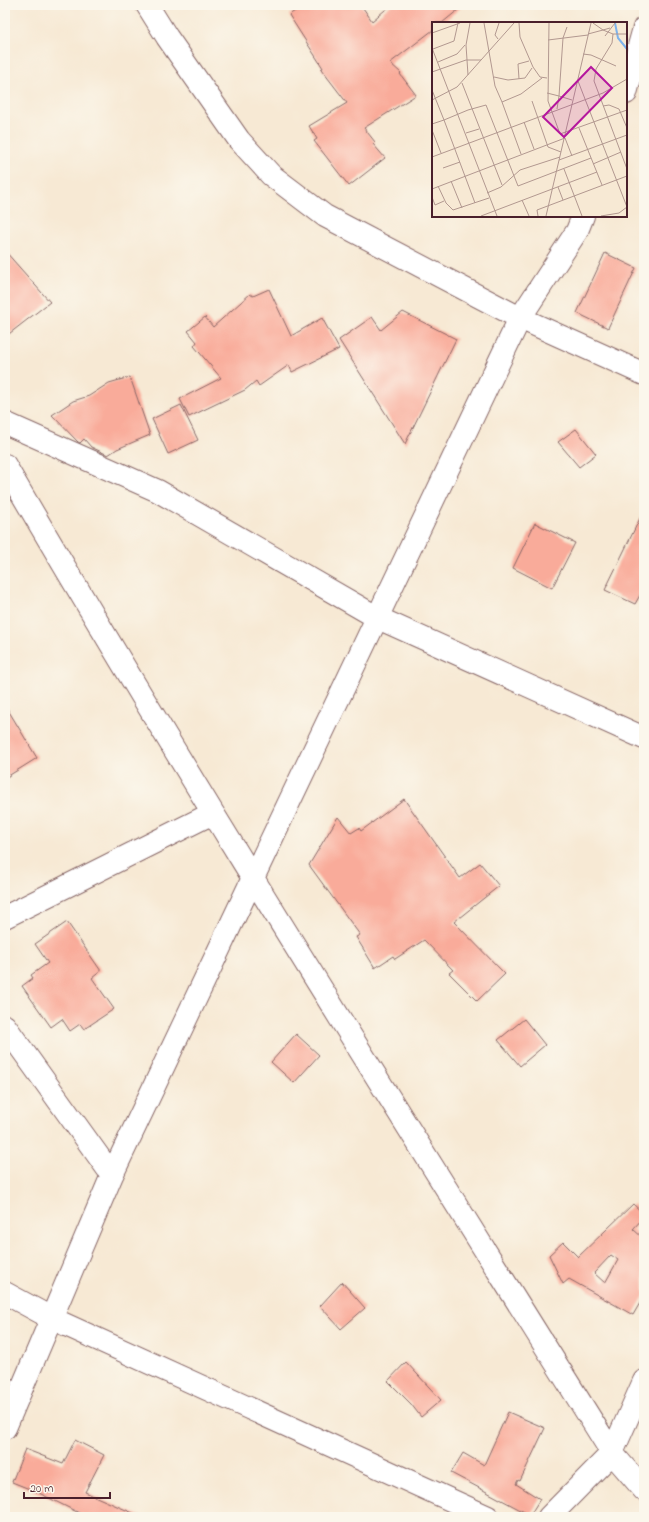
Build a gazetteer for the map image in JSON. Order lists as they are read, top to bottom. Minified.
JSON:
{"scale_bar":"20 m"}
